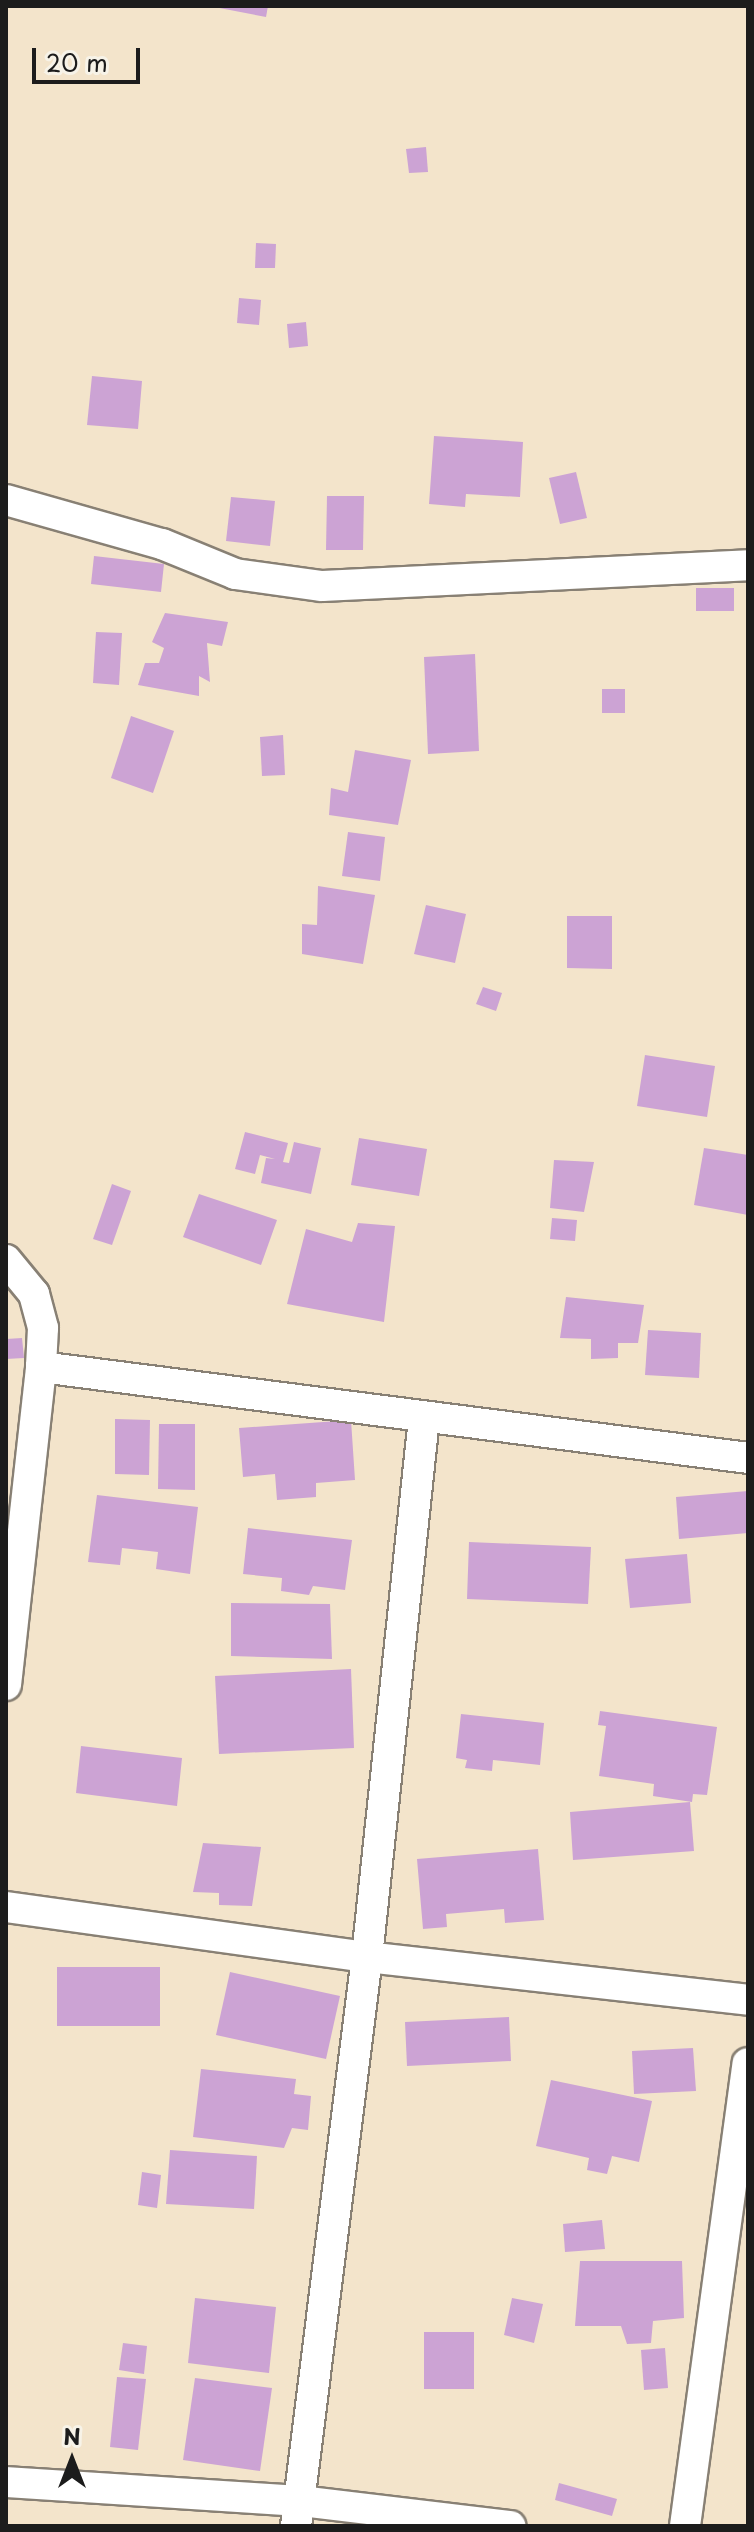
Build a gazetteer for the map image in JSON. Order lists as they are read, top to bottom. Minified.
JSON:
{"scale_bar":"20 m","north":"top"}
